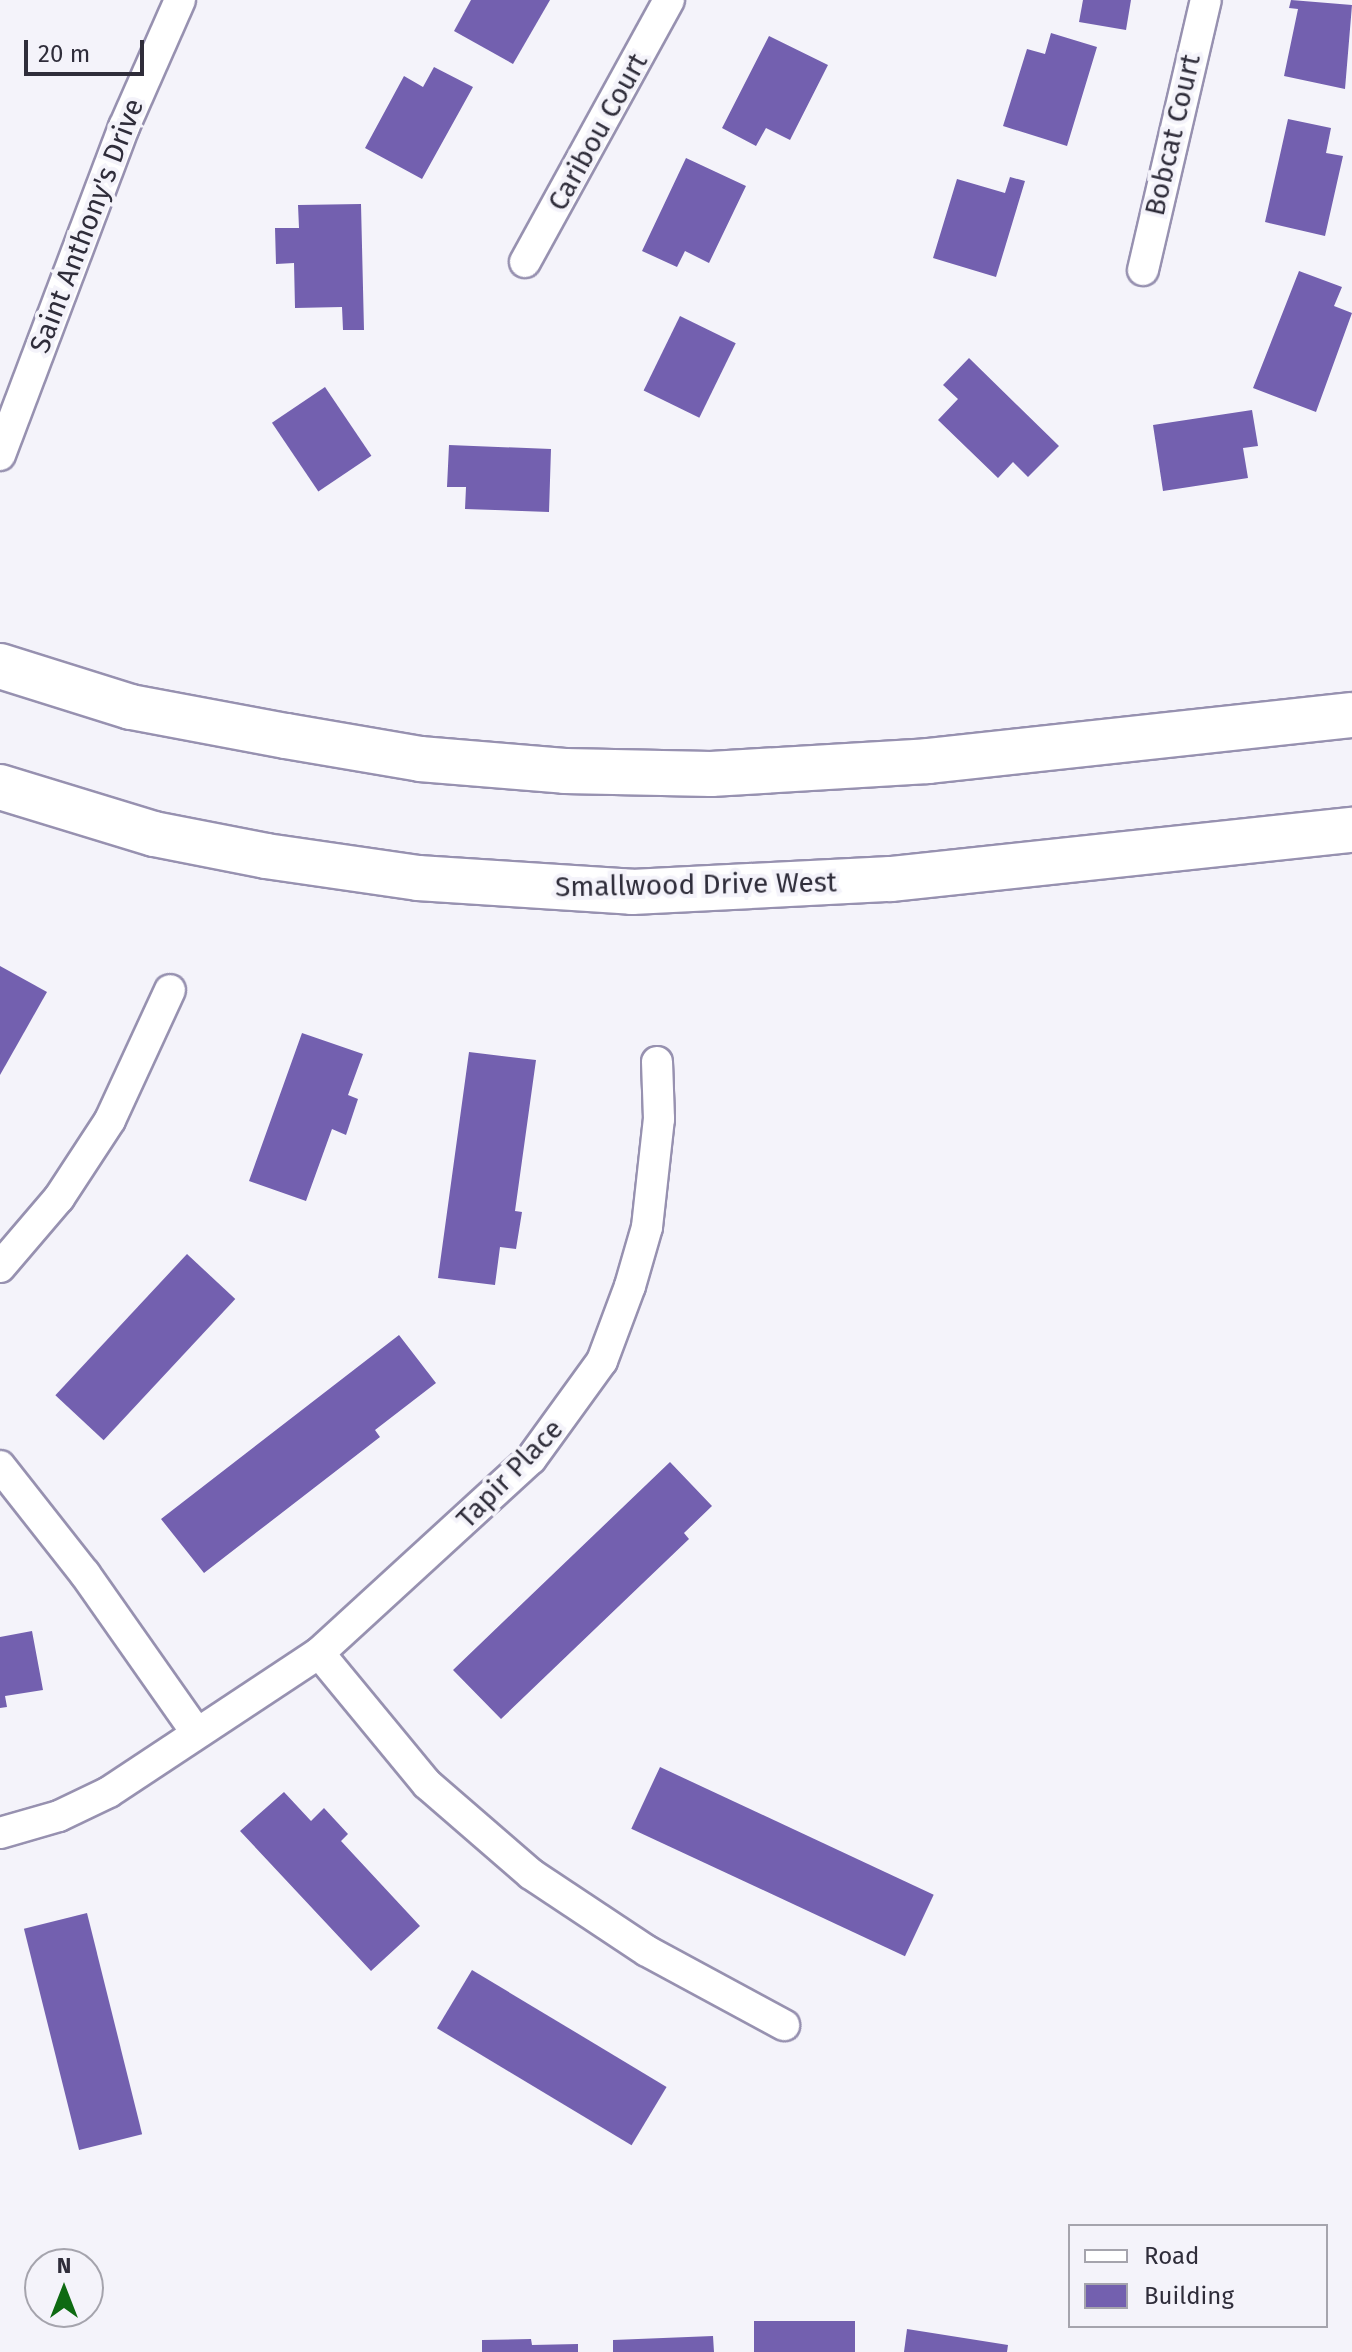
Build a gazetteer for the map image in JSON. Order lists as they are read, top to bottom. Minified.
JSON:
{"streets":{"street":["Caribou Court","Bobcat Court","Saint Anthony's Drive","Smallwood Drive West","Tapir Place"]},"legend":["Road","Building"],"scale_bar":"20 m","north":"top"}
